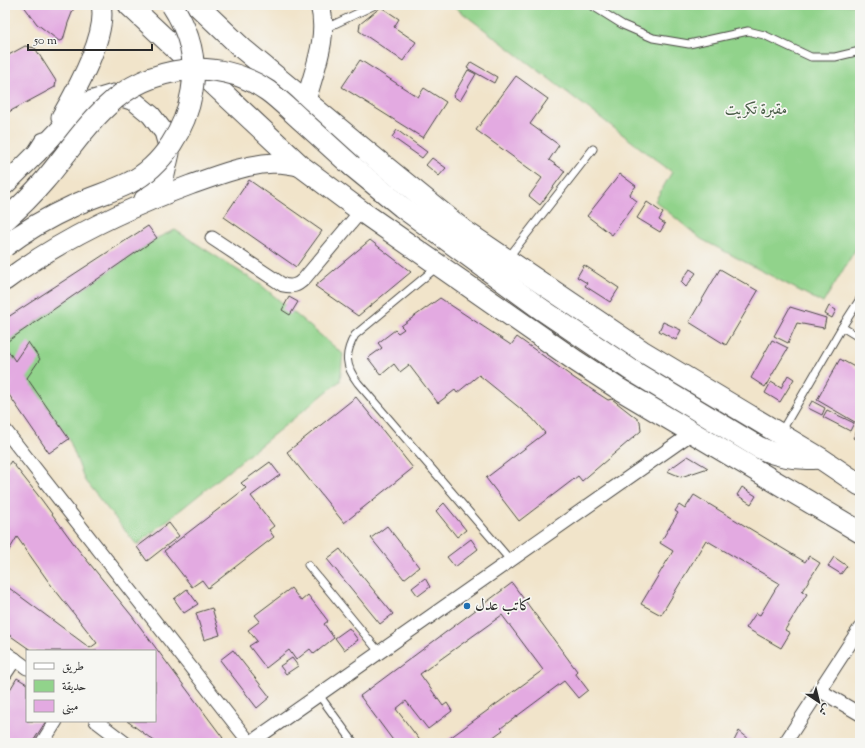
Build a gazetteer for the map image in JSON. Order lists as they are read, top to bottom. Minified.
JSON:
{"parks":["مقبرة تكريت"],"places":["كاتب عدل"],"legend":["طريق","حديقة","مبنى"],"scale_bar":"50 m","north":"bottom right"}
